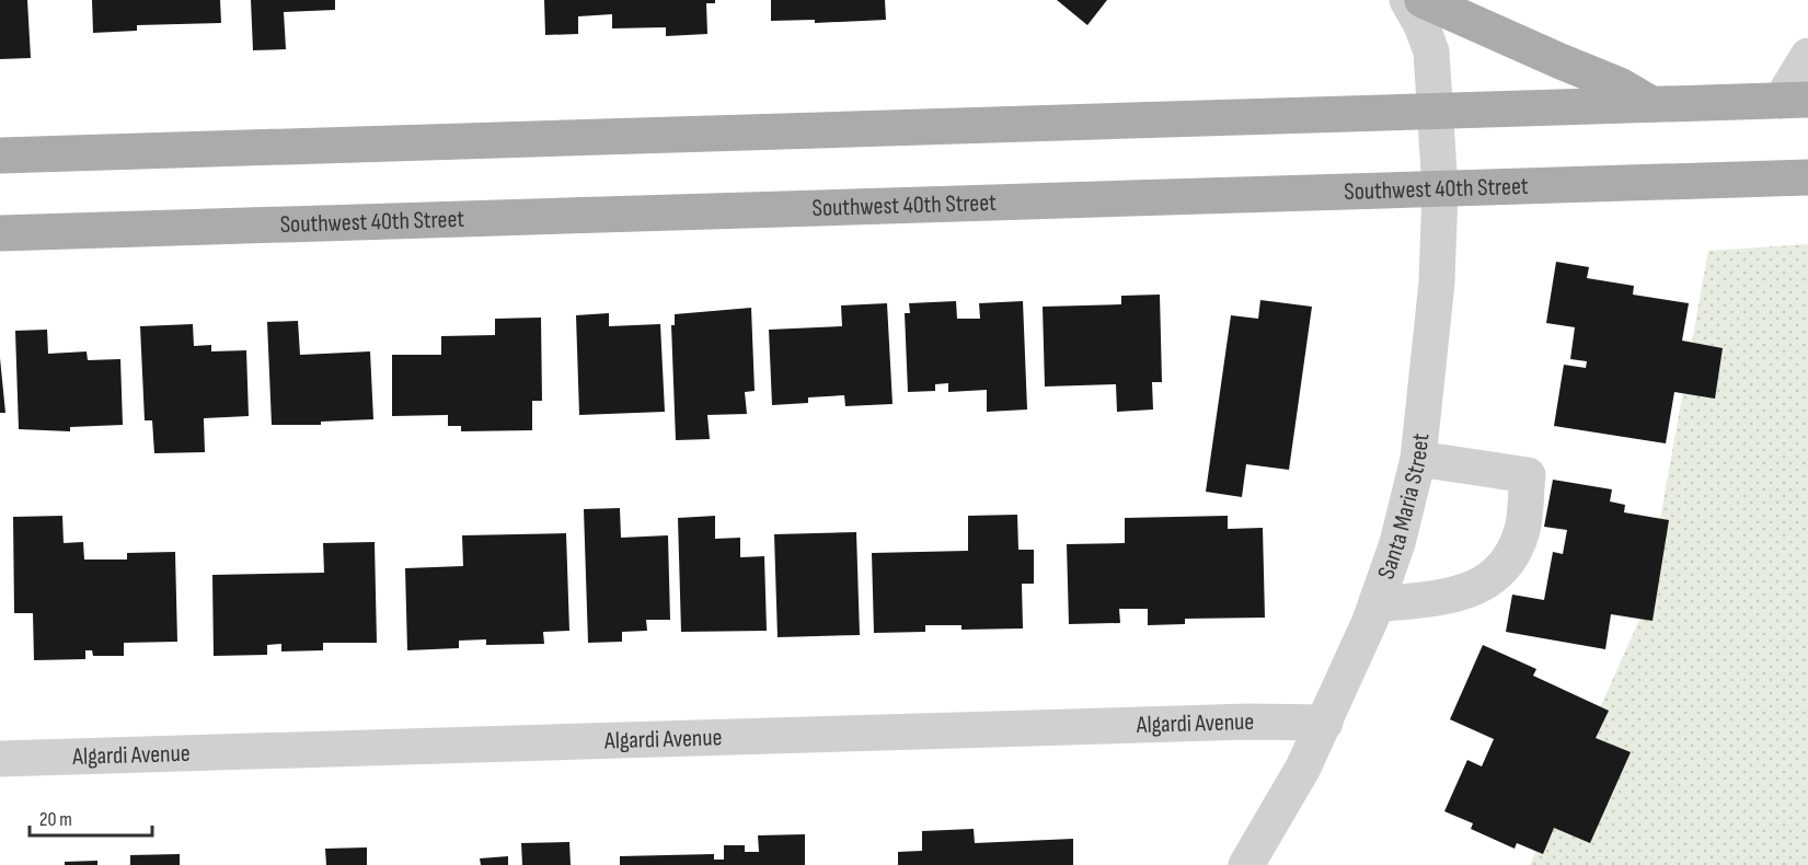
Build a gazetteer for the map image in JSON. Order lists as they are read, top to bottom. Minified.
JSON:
{"streets":{"main road":["Southwest 40th Street"],"street":["Santa Maria Street","Algardi Avenue"]},"crossings":[["Southwest 40th Street","Santa Maria Street"],["Santa Maria Street","Algardi Avenue"]],"scale_bar":"20 m"}
